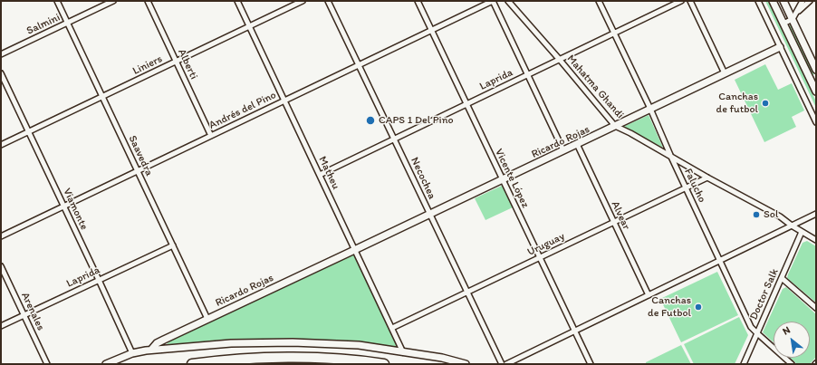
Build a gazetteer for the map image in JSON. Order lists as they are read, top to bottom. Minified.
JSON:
{"streets":{"street":["Salmini","Alberti","Liniers","Laprida","Mahatma Ghandi","Andrés del Pino","Ricardo Rojas","Saavedra","Matheu","Necochea","Vicente López","Falucho","Viamonte","Alvear","Uruguay","Doctor Salk","Arenales"]},"crossings":[["Salmini","Saavedra"],["Alberti","Liniers"],["Alberti","Andrés del Pino"],["Liniers","Saavedra"],["Liniers","Matheu"],["Liniers","Viamonte"],["Laprida","Mahatma Ghandi"],["Laprida","Saavedra"],["Laprida","Matheu"],["Laprida","Necochea"],["Laprida","Vicente López"],["Laprida","Falucho"],["Laprida","Viamonte"],["Laprida","Arenales"],["Mahatma Ghandi","Ricardo Rojas"],["Mahatma Ghandi","Falucho"],["Mahatma Ghandi","Uruguay"],["Mahatma Ghandi","Doctor Salk"],["Andrés del Pino","Saavedra"],["Andrés del Pino","Matheu"],["Andrés del Pino","Necochea"],["Andrés del Pino","Vicente López"],["Andrés del Pino","Viamonte"],["Ricardo Rojas","Saavedra"],["Ricardo Rojas","Matheu"],["Ricardo Rojas","Necochea"],["Ricardo Rojas","Vicente López"],["Ricardo Rojas","Falucho"],["Ricardo Rojas","Alvear"],["Matheu","Uruguay"],["Necochea","Uruguay"],["Vicente López","Uruguay"],["Falucho","Uruguay"],["Falucho","Doctor Salk"],["Alvear","Uruguay"]],"places":["Canchas de futbol","CAPS 1 Del Pino","Sol","Canchas de Futbol"],"north":"top left"}
